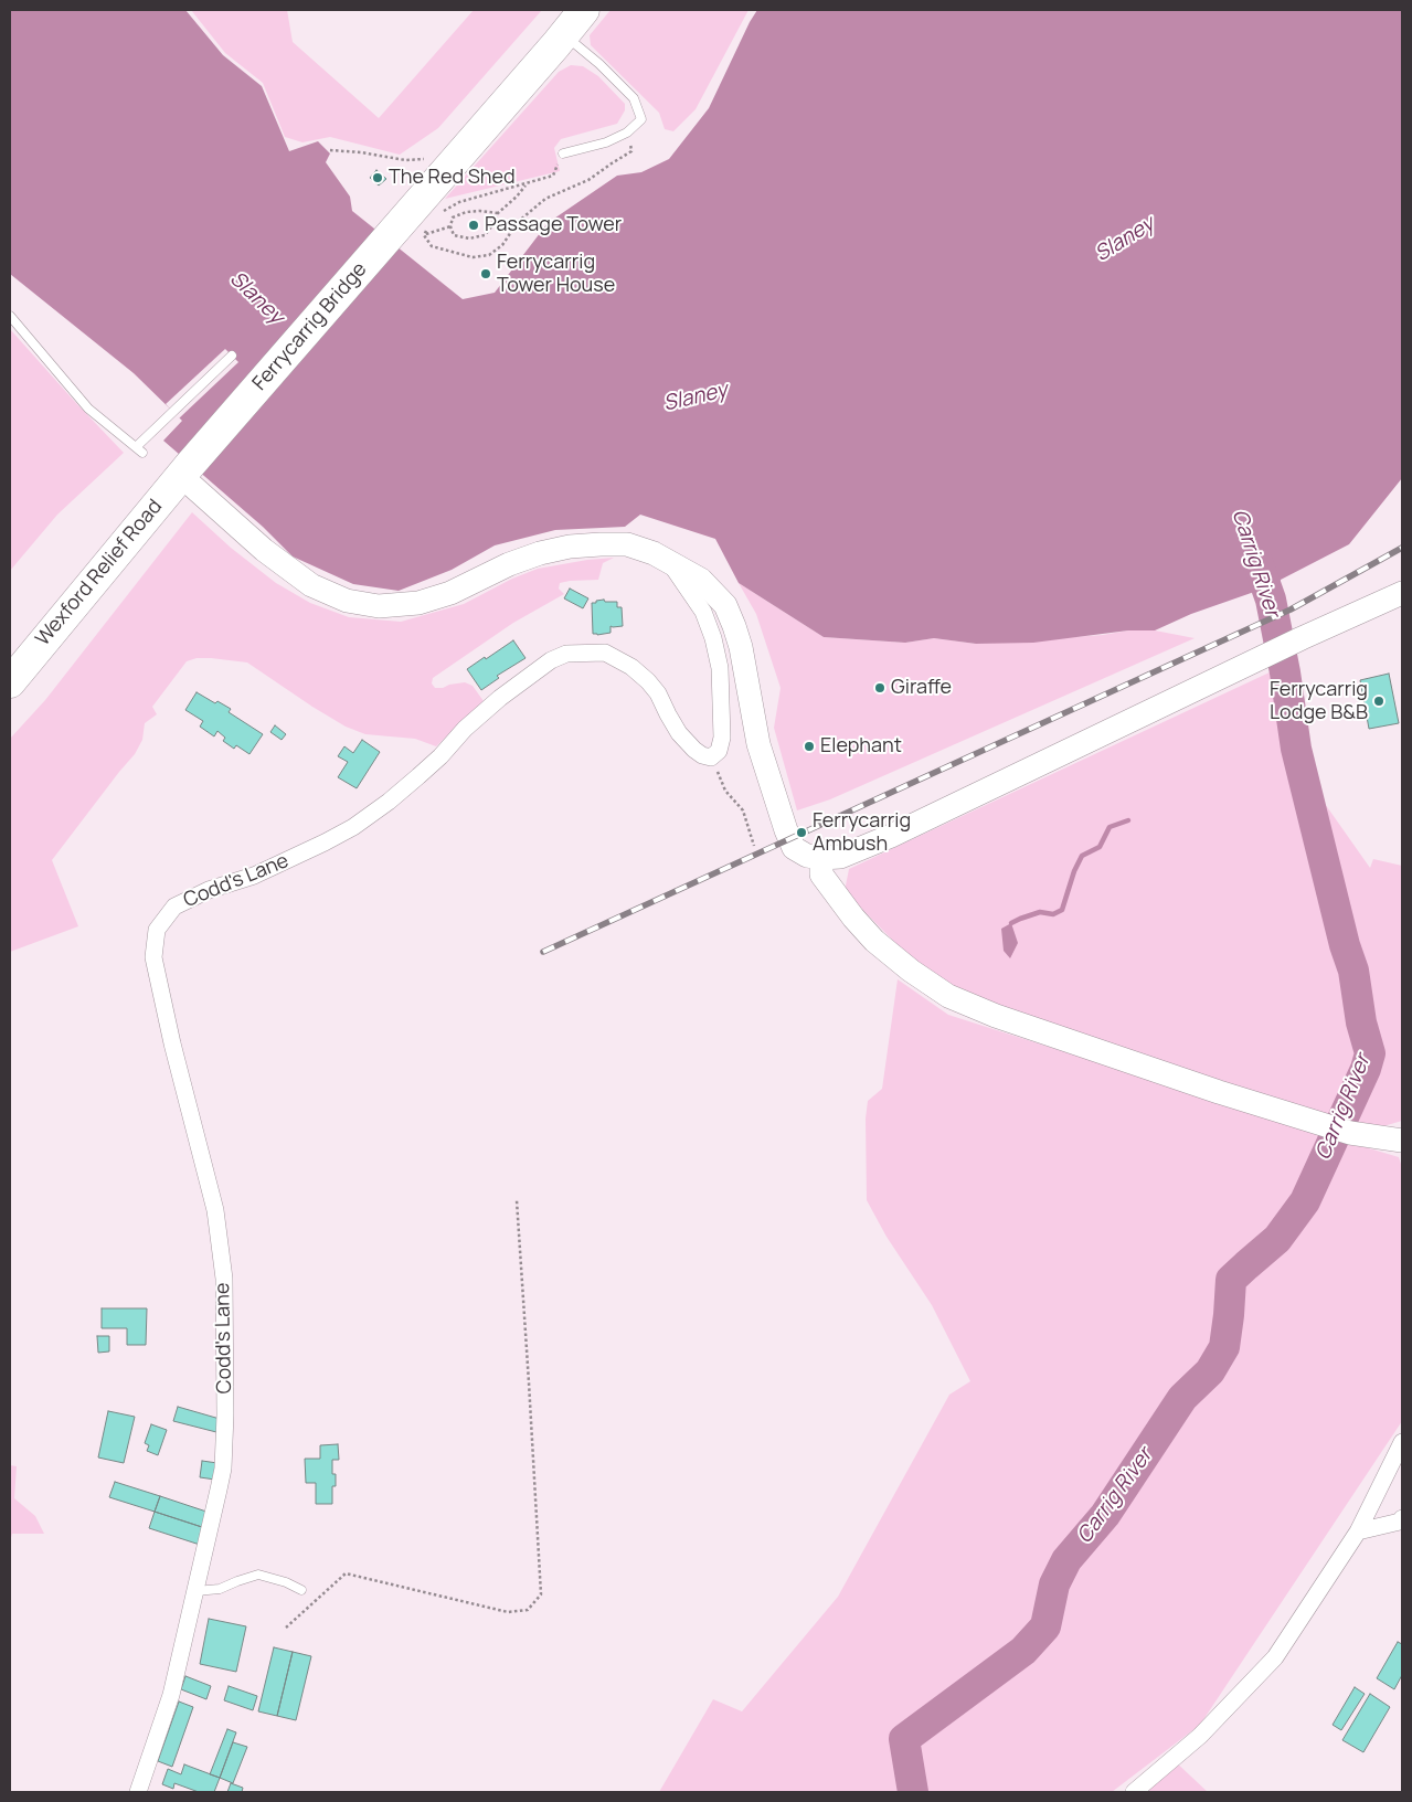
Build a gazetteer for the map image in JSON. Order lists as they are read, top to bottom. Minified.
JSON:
{"streets":{"highway":["Ferrycarrig Bridge","Wexford Relief Road"],"street":["Codd's Lane"]},"crossings":[["Ferrycarrig Bridge","Wexford Relief Road"]],"water":["Slaney","Carrig River"],"places":["The Red Shed","Passage Tower","Ferrycarrig Tower House","Giraffe","Ferrycarrig Lodge B&B","Elephant","Ferrycarrig Ambush"]}
